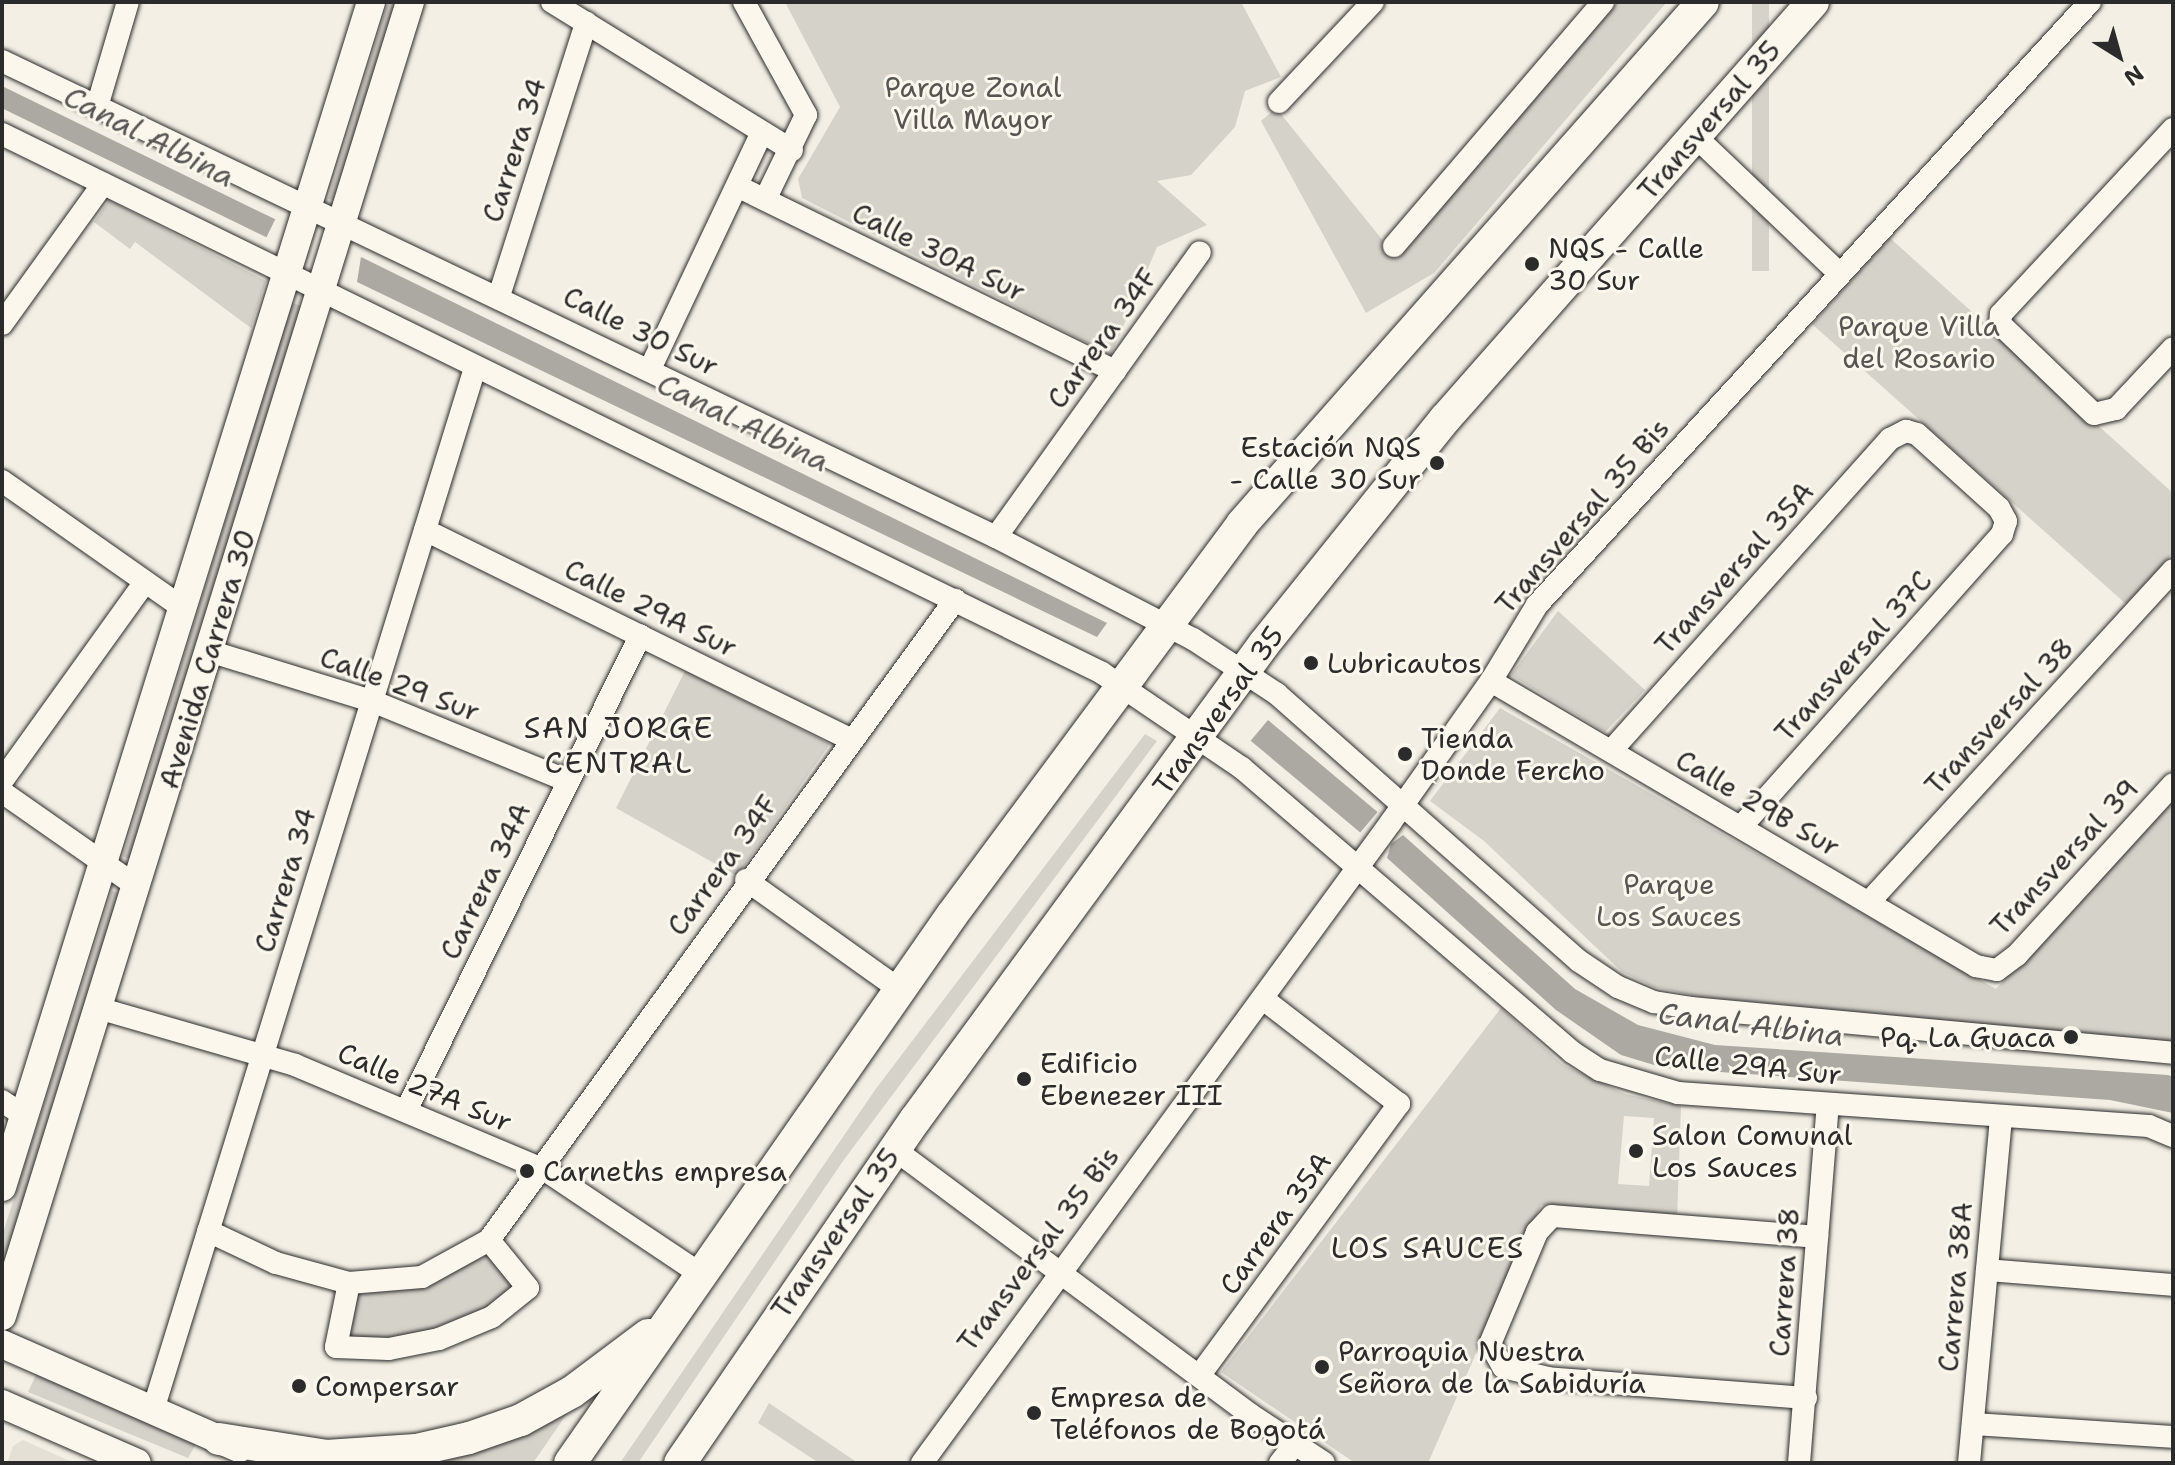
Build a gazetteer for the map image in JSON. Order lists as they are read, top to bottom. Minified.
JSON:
{"streets":{"highway":["Transversal 35"],"main road":["Avenida Carrera 30"],"street":["Carrera 34","Calle 30A Sur","Calle 30 Sur","Carrera 34F","Transversal 35 Bis","Transversal 35A","Calle 29A Sur","Transversal 37C","Calle 29 Sur","Transversal 38","Calle 29B Sur","Transversal 39","Carrera 34A","Calle 27A Sur","Carrera 35A","Carrera 38","Carrera 38A"]},"crossings":[["Transversal 35","Calle 30 Sur"],["Transversal 35","Calle 29A Sur"],["Carrera 34","Calle 30 Sur"],["Carrera 34","Calle 29A Sur"],["Carrera 34","Calle 29 Sur"],["Carrera 34","Calle 27A Sur"],["Calle 30A Sur","Carrera 34F"],["Calle 30 Sur","Carrera 34F"],["Calle 30 Sur","Calle 29A Sur"],["Calle 30 Sur","Avenida Carrera 30"],["Carrera 34F","Calle 29A Sur"],["Carrera 34F","Calle 27A Sur"],["Transversal 35 Bis","Calle 29A Sur"],["Transversal 35 Bis","Calle 29B Sur"],["Transversal 35 Bis","Carrera 35A"],["Transversal 35A","Transversal 37C"],["Transversal 35A","Calle 29B Sur"],["Calle 29A Sur","Carrera 34A"],["Calle 29A Sur","Carrera 38"],["Calle 29A Sur","Carrera 38A"],["Transversal 37C","Calle 29B Sur"],["Avenida Carrera 30","Calle 29 Sur"],["Avenida Carrera 30","Calle 27A Sur"],["Calle 29 Sur","Carrera 34A"],["Transversal 38","Calle 29B Sur"],["Calle 29B Sur","Transversal 39"],["Carrera 34A","Calle 27A Sur"]],"districts":["SAN JORGE CENTRAL","LOS SAUCES"],"water":["Canal Albina"],"parks":["Parque Zonal Villa Mayor","Parque Villa del Rosario","Parque Los Sauces"],"places":["NQS - Calle 30 Sur","Estación NQS - Calle 30 Sur","Lubricautos","Tienda Donde Fercho","Pq. La Guaca","Edificio Ebenezer III","Salon Comunal Los Sauces","Carneths empresa","Parroquia Nuestra Señora de la Sabiduría","Compersar","Empresa de Teléfonos de Bogotá"],"north":"bottom right"}
